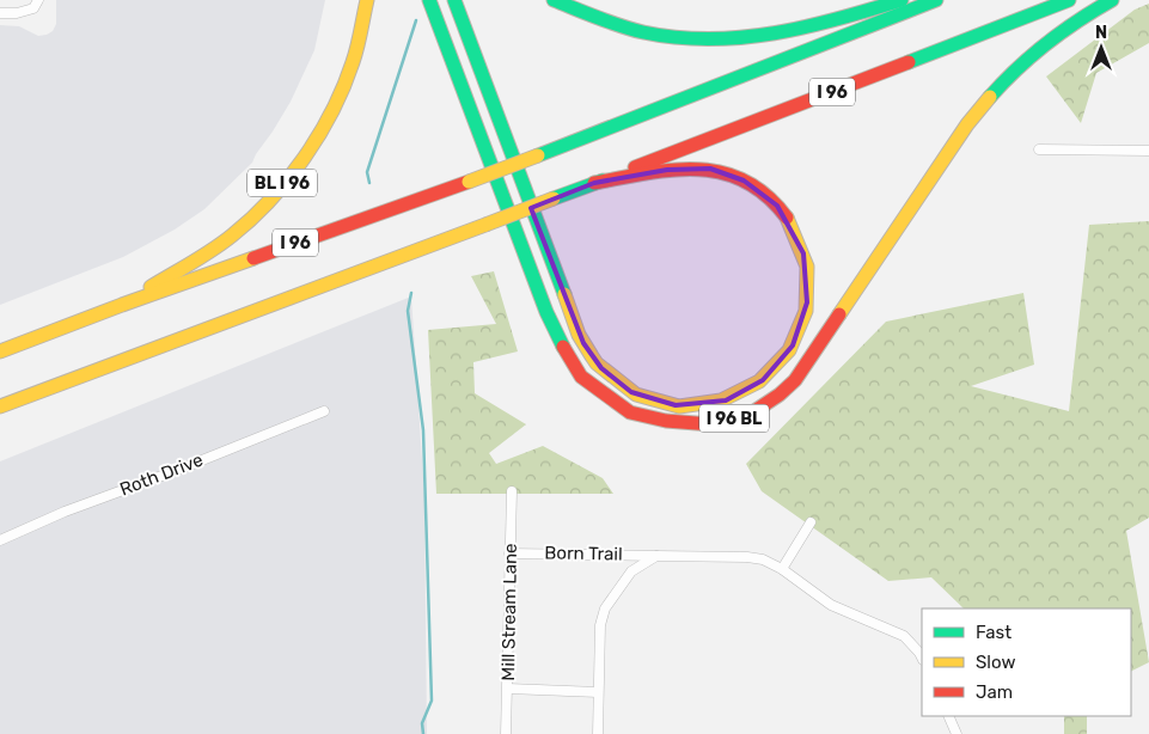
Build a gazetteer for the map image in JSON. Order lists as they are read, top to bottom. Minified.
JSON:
{"streets":{"highway":["I 96","BL I 96","I 96 BL"],"street":["Roth Drive","Born Trail","Mill Stream Lane"]},"crossings":[["I 96","BL I 96"],["I 96","I 96 BL"],["Born Trail","Mill Stream Lane"]],"legend":["Fast","Slow","Jam"],"north":"top"}
